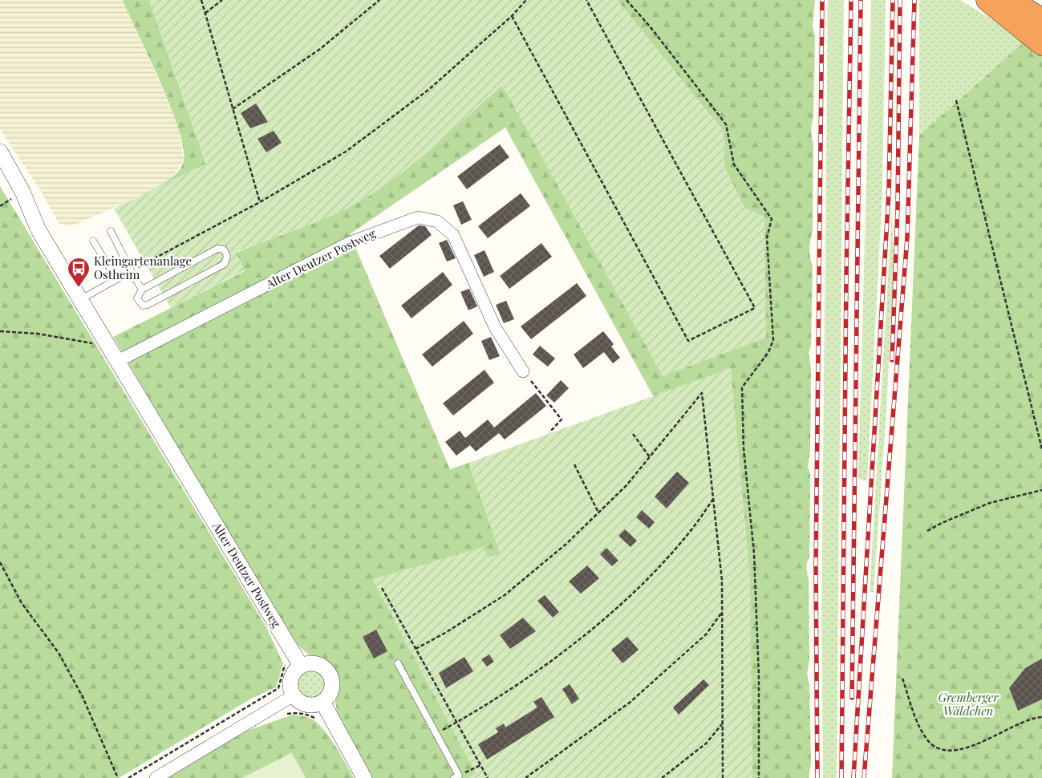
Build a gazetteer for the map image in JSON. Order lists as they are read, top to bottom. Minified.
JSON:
{"streets":{"street":["Alter Deutzer Postweg"]},"parks":["Gremberger Wäldchen"],"places":{"bus stop":["Kleingartenanlage Ostheim"]}}
